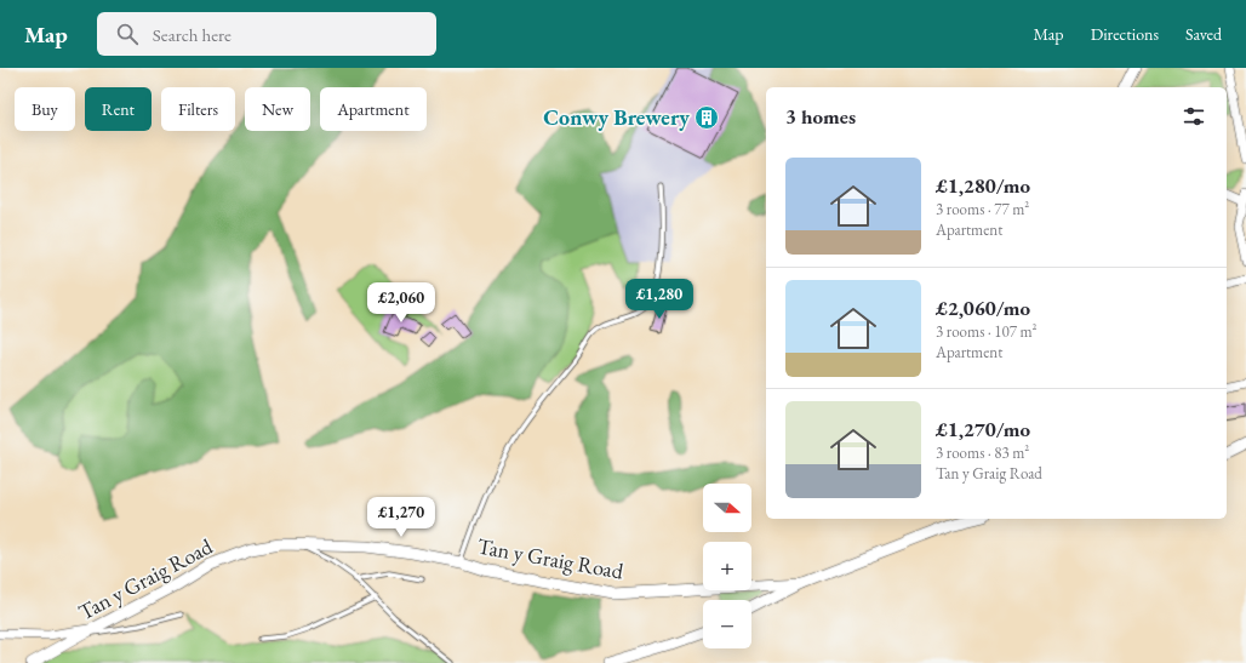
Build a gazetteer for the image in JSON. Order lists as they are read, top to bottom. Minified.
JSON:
{"streets":{"street":["Tan y Graig Road"]},"places":{"building":["Conwy Brewery"]},"north":"right","page":{"header":"Map","search":"Search here","nav":["Map","Directions","Saved"],"chip":["Buy","Rent","Filters","New","Apartment"],"heading":"3 homes","list":[{"name":"£1,280/mo","note":"3 rooms · 77 m² · Apartment"},{"name":"£2,060/mo","note":"3 rooms · 107 m² · Apartment"},{"name":"£1,270/mo","note":"3 rooms · 83 m² · Tan y Graig Road"}],"price":["£1,280","£2,060","£1,270"],"map_buttons":["+","−"]}}
